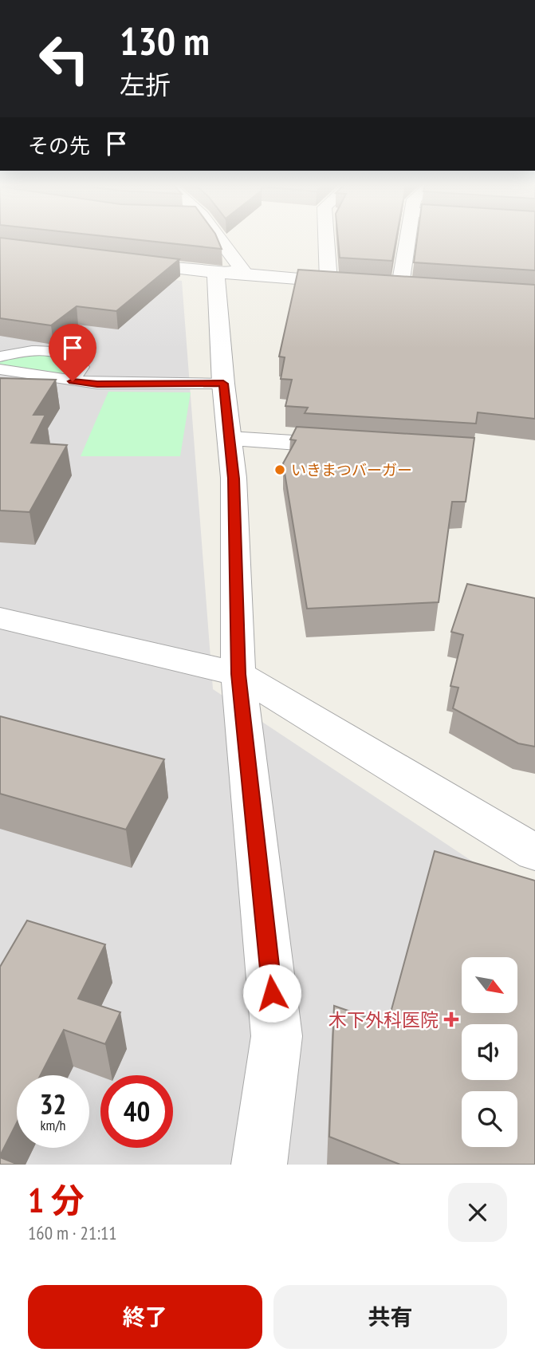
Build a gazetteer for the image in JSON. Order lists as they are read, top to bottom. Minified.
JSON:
{"places":{"other":["いきまつバーガー"],"health":["木下外科医院"]},"north":"bottom right","page":{"turn":["130 m","左折"],"then":"その先","speed":"32 km/h","limit":"40","heading":["1 分","160 m · 21:11"],"buttons":["終了","共有"]}}
